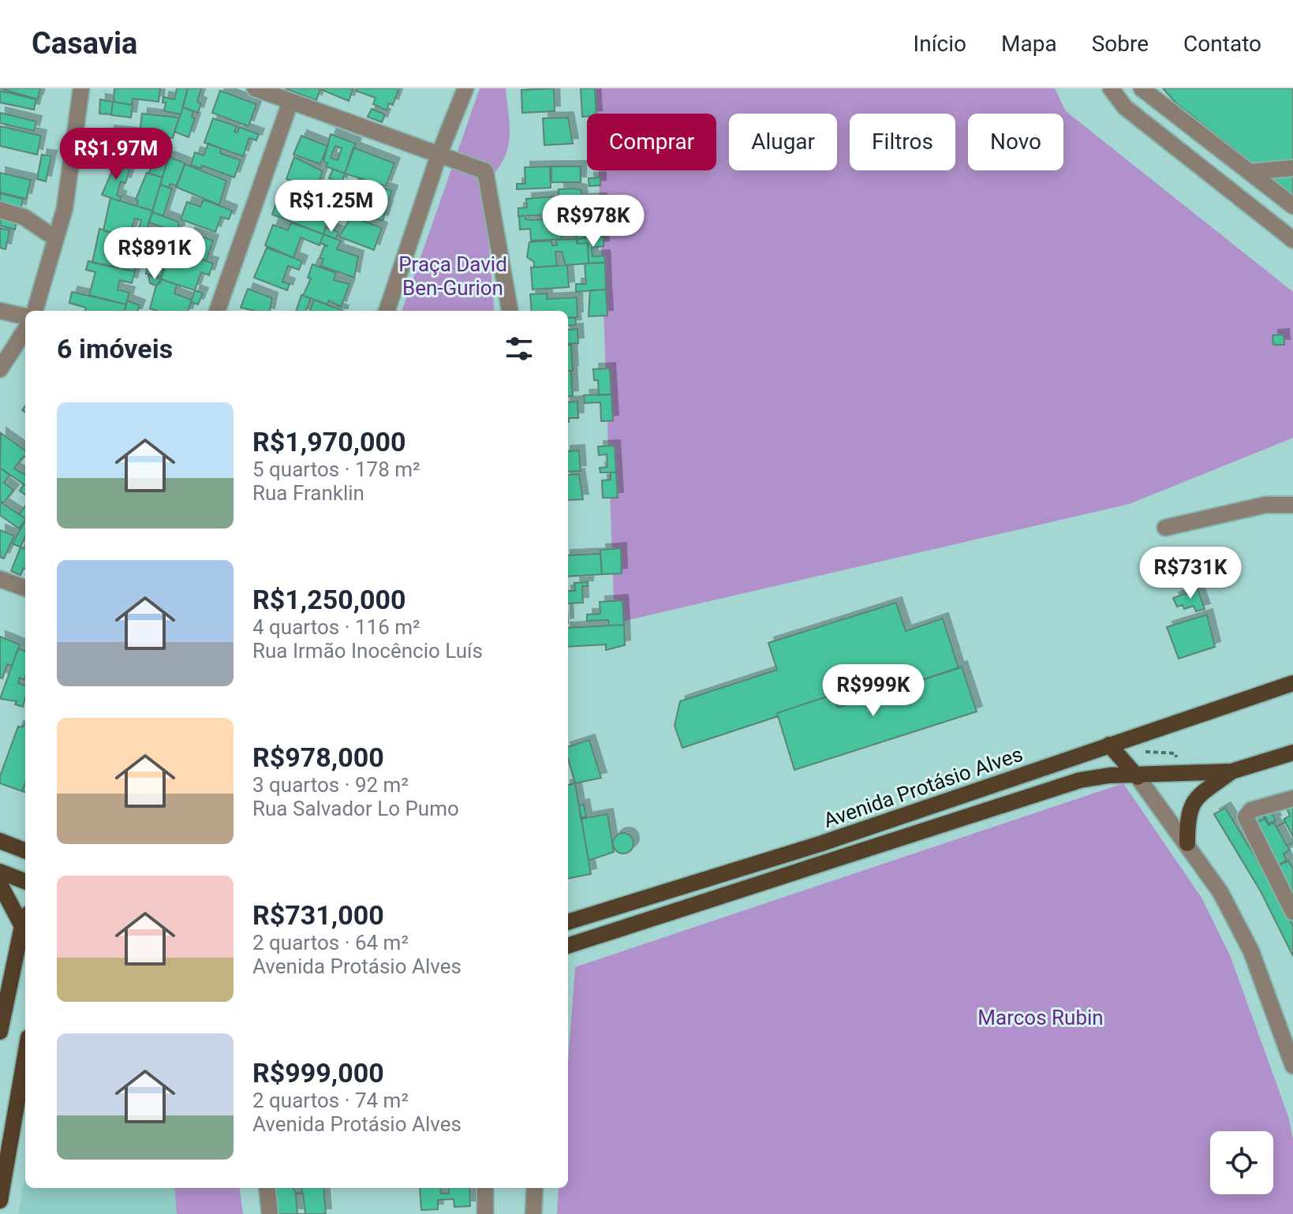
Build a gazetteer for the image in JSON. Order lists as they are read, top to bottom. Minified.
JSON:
{"streets":{"main road":["Avenida Protásio Alves"]},"parks":["Praça David Ben-Gurion","Marcos Rubin"],"page":{"header":"Casavia","nav":["Início","Mapa","Sobre","Contato"],"chip":["Comprar","Alugar","Filtros","Novo"],"price":["R$1.97M","R$1.25M","R$978K","R$891K","R$731K","R$999K"],"heading":"6 imóveis","list":[{"name":"R$1,970,000","note":"5 quartos · 178 m² · Rua Franklin"},{"name":"R$1,250,000","note":"4 quartos · 116 m² · Rua Irmão Inocêncio Luís"},{"name":"R$978,000","note":"3 quartos · 92 m² · Rua Salvador Lo Pumo"},{"name":"R$731,000","note":"2 quartos · 64 m² · Avenida Protásio Alves"},{"name":"R$999,000","note":"2 quartos · 74 m² · Avenida Protásio Alves"}]}}
